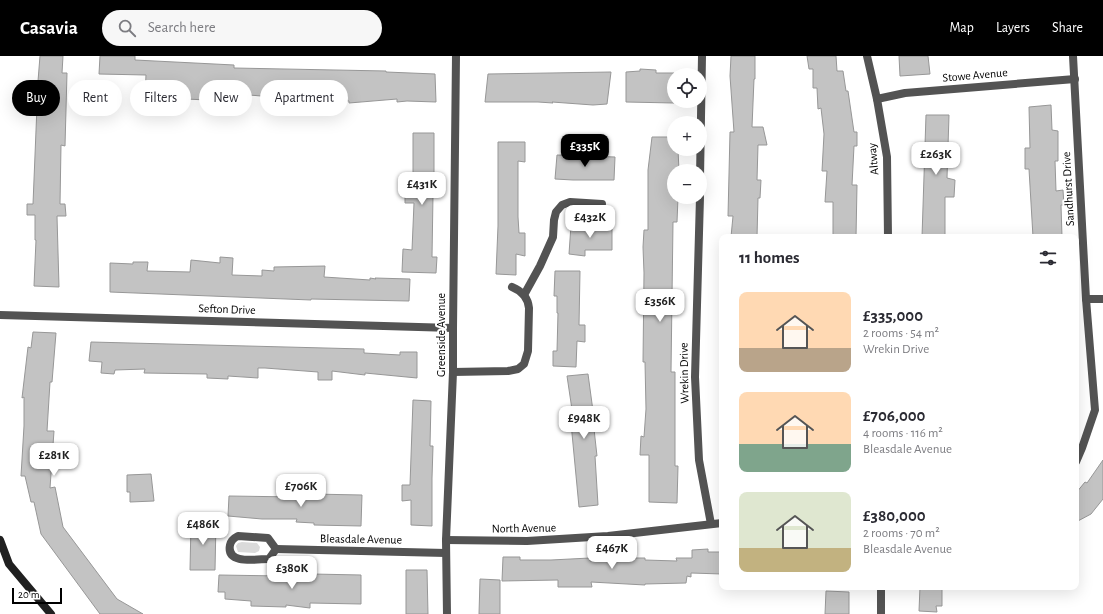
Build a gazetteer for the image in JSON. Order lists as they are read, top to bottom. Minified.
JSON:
{"streets":{"street":["Stowe Avenue","Altway","Sandhurst Drive","Sefton Drive","Greenside Avenue","Wrekin Drive","North Avenue","Bleasdale Avenue"]},"crossings":[["Stowe Avenue","Altway"],["Stowe Avenue","Sandhurst Drive"],["Sefton Drive","Greenside Avenue"],["Greenside Avenue","North Avenue"],["Greenside Avenue","Bleasdale Avenue"],["Wrekin Drive","North Avenue"]],"scale_bar":"20 m","page":{"header":"Casavia","search":"Search here","nav":["Map","Layers","Share"],"map_buttons":["+","−"],"chip":["Buy","Rent","Filters","New","Apartment"],"price":["£335K","£263K","£431K","£432K","£356K","£948K","£281K","£706K","£486K","£467K","£380K"],"heading":"11 homes","list":[{"name":"£335,000","note":"2 rooms · 54 m² · Wrekin Drive"},{"name":"£706,000","note":"4 rooms · 116 m² · Bleasdale Avenue"},{"name":"£380,000","note":"2 rooms · 70 m² · Bleasdale Avenue"}],"scale":"20 m"}}
